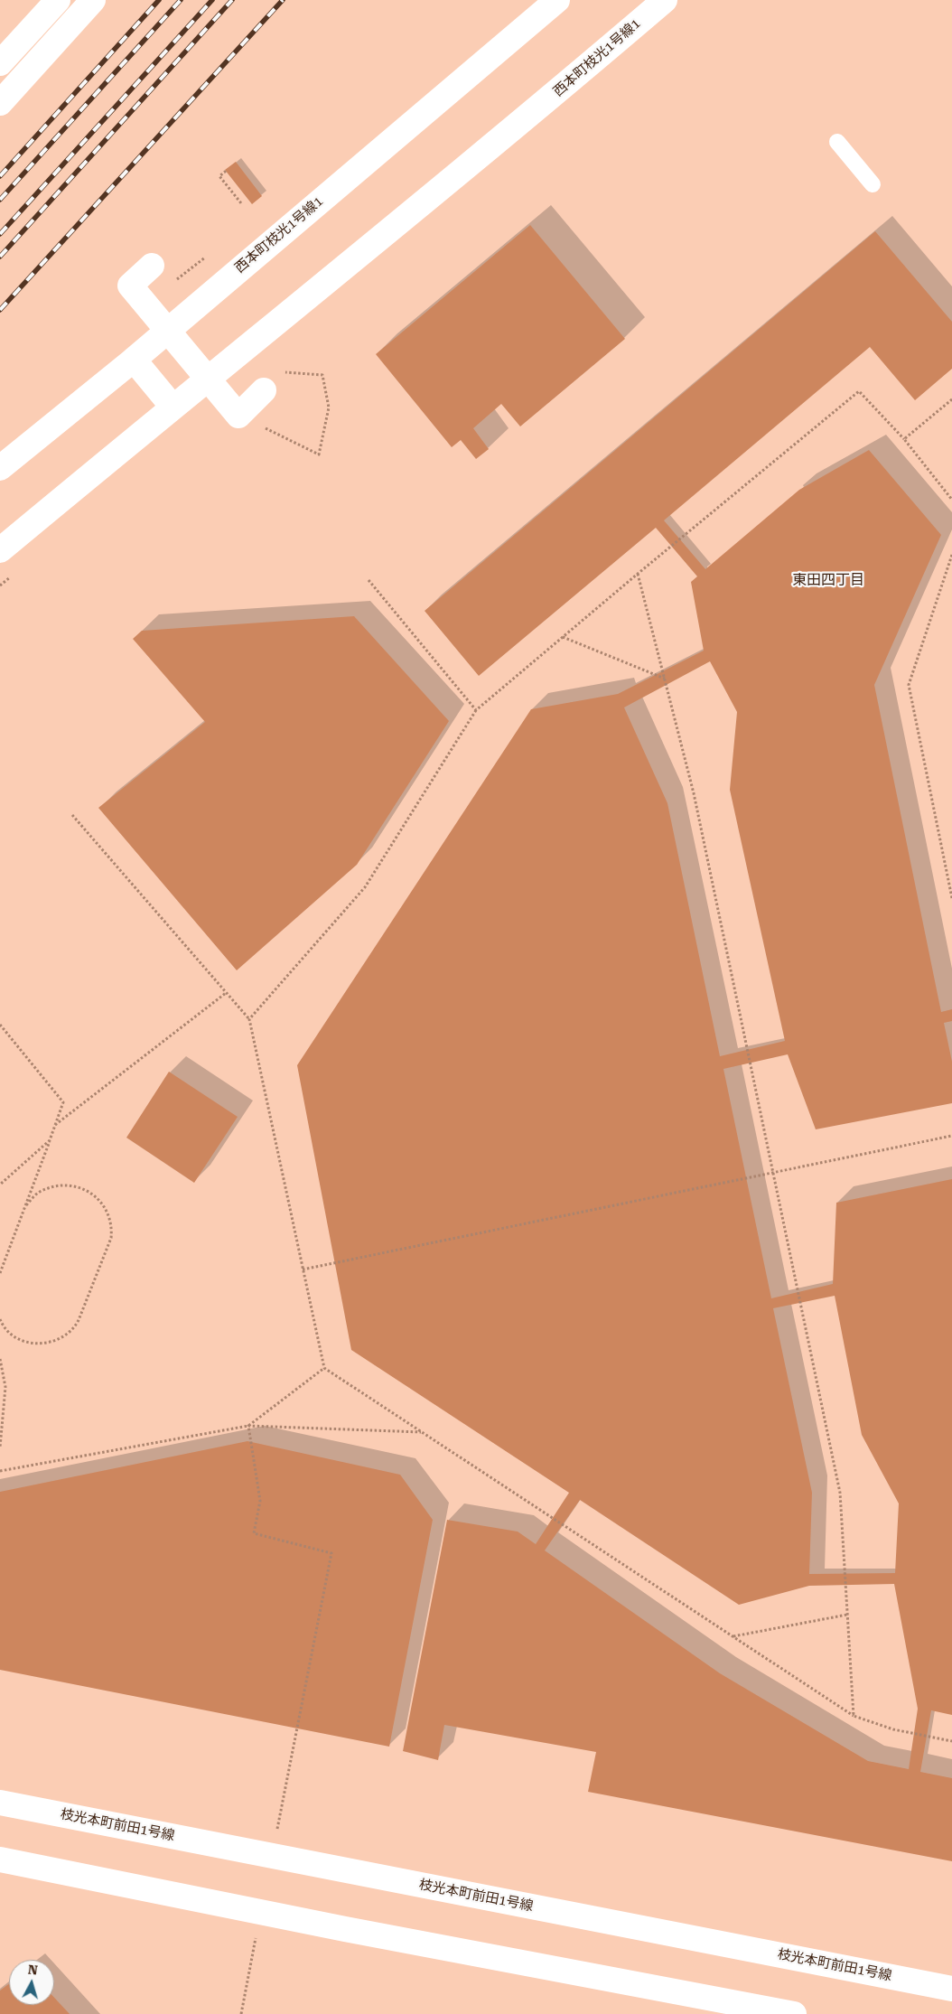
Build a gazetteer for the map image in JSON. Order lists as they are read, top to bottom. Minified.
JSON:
{"streets":{"main road":["西本町枝光1号線1","枝光本町前田1号線"]},"districts":["東田四丁目"],"north":"top"}
